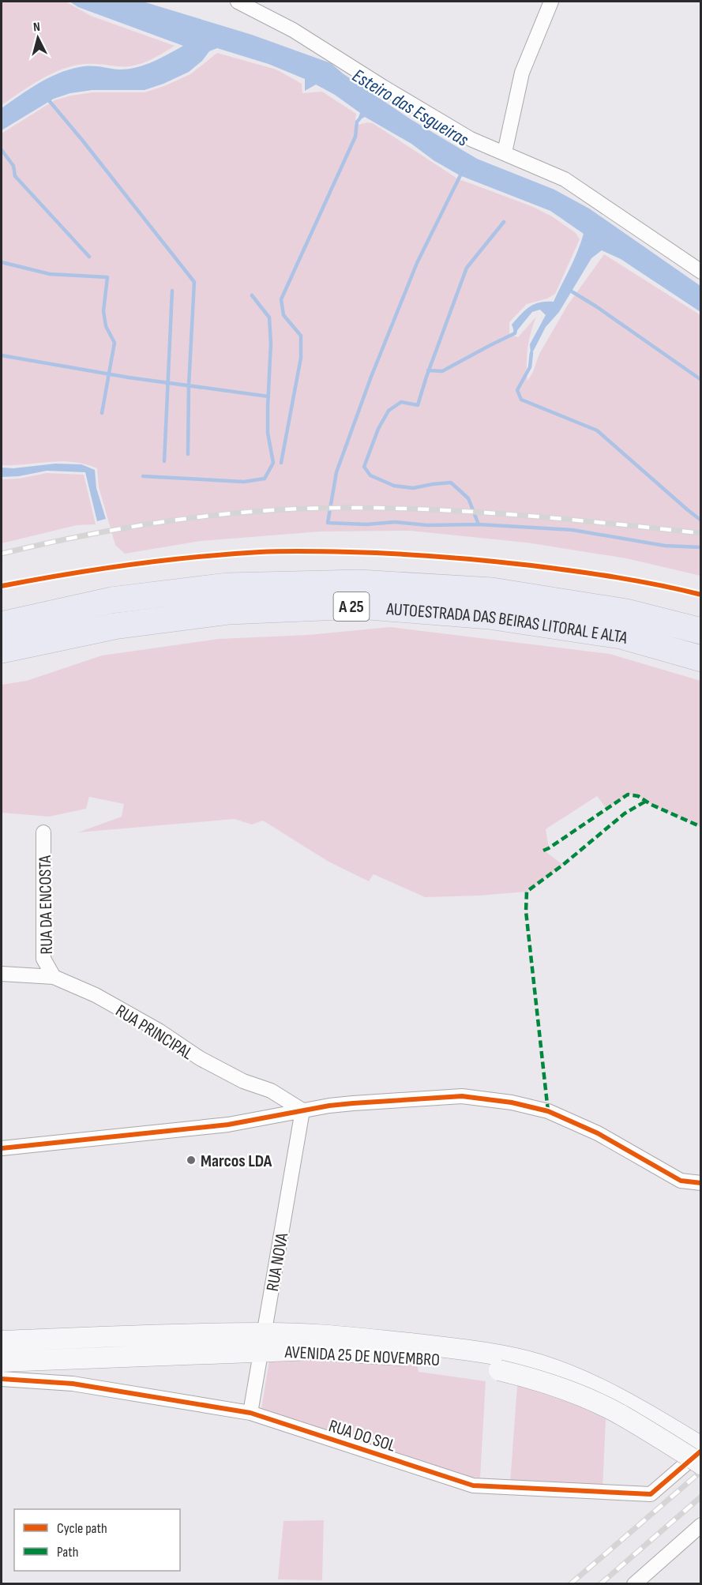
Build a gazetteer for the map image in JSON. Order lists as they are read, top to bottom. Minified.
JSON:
{"streets":{"highway":["A 25","AUTOESTRADA DAS BEIRAS LITORAL E ALTA"],"street":["RUA DA ENCOSTA","RUA PRINCIPAL","RUA NOVA","AVENIDA 25 DE NOVEMBRO","RUA DO SOL"]},"crossings":[["RUA DA ENCOSTA","RUA PRINCIPAL"],["RUA PRINCIPAL","RUA NOVA"],["RUA NOVA","AVENIDA 25 DE NOVEMBRO"],["RUA NOVA","RUA DO SOL"]],"water":["Esteiro das Esgueiras"],"places":["Marcos LDA"],"legend":["Cycle path","Path"],"north":"top"}
